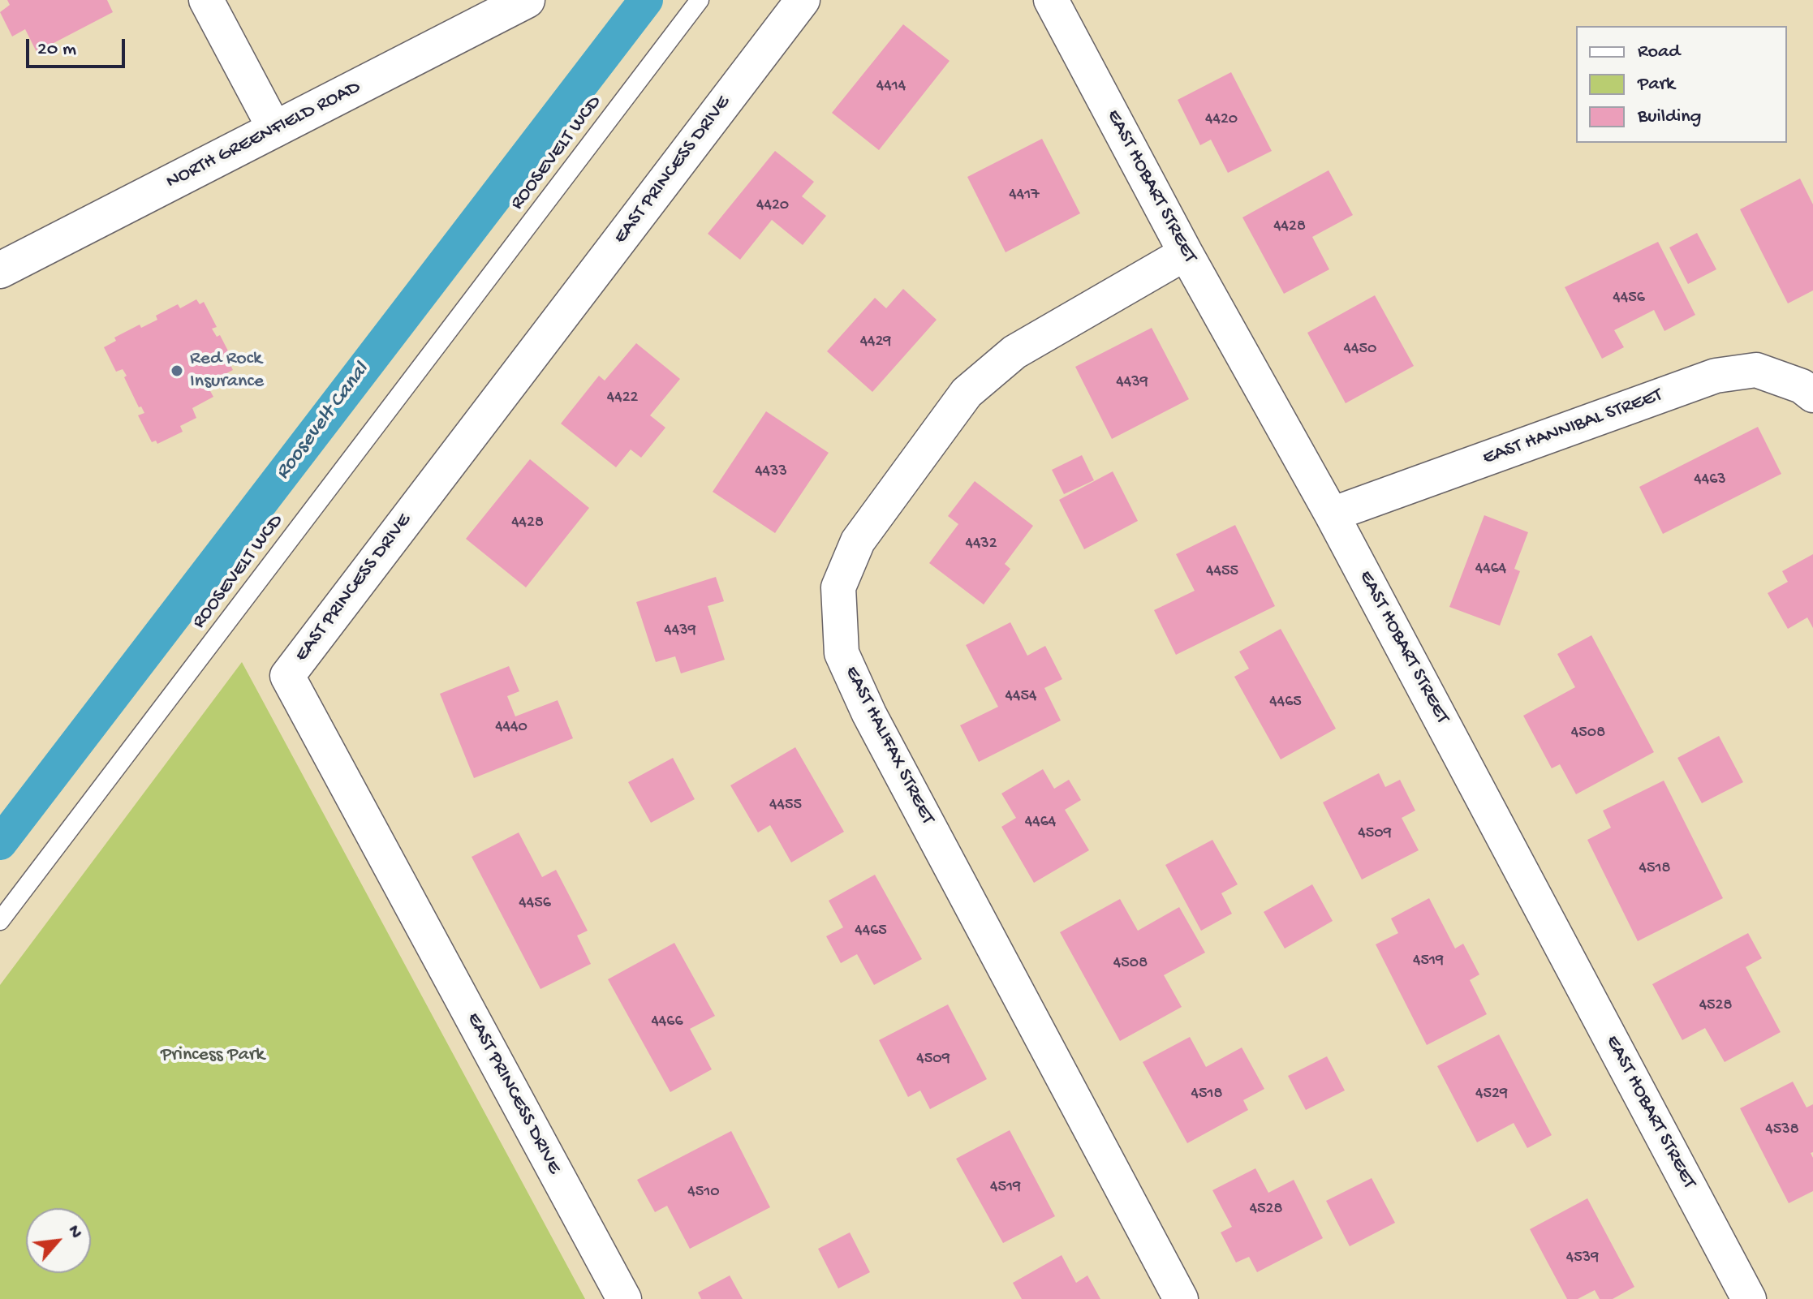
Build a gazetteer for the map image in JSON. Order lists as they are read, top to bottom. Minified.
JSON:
{"streets":{"main road":["NORTH GREENFIELD ROAD"],"street":["EAST PRINCESS DRIVE","EAST HOBART STREET","EAST HANNIBAL STREET","EAST HALIFAX STREET"],"lane":["ROOSEVELT WCD"]},"crossings":[["EAST HOBART STREET","EAST HANNIBAL STREET"],["EAST HOBART STREET","EAST HALIFAX STREET"]],"water":["Roosevelt Canal"],"parks":["Princess Park"],"places":["Red Rock Insurance"],"house_numbers":["4414","4420","4417","4420","4428","4456","4429","4450","4439","4422","4433","4463","4428","4432","4464","4455","4439","4454","4465","4440","4508","4455","4464","4509","4518","4456","4465","4519","4508","4528","4466","4509","4518","4529","4538","4519","4510","4528","4539"],"legend":["Road","Park","Building"],"scale_bar":"20 m","north":"top right"}
